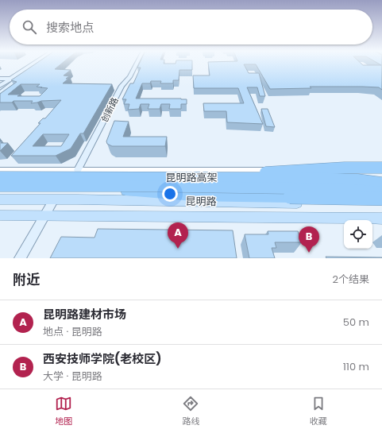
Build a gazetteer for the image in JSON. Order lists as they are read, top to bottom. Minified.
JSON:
{"streets":{"highway":["昆明路高架"],"main road":["昆明路"],"street":["创新路"]},"page":{"search":"搜索地点","pins":["A","B"],"heading":["附近","2个结果"],"list":[{"mark":"A","name":"昆明路建材市场","note":"地点 · 昆明路","value":"50 m"},{"mark":"B","name":"西安技师学院(老校区)","note":"大学 · 昆明路","value":"110 m"}],"nav":["地图","路线","收藏"]}}
